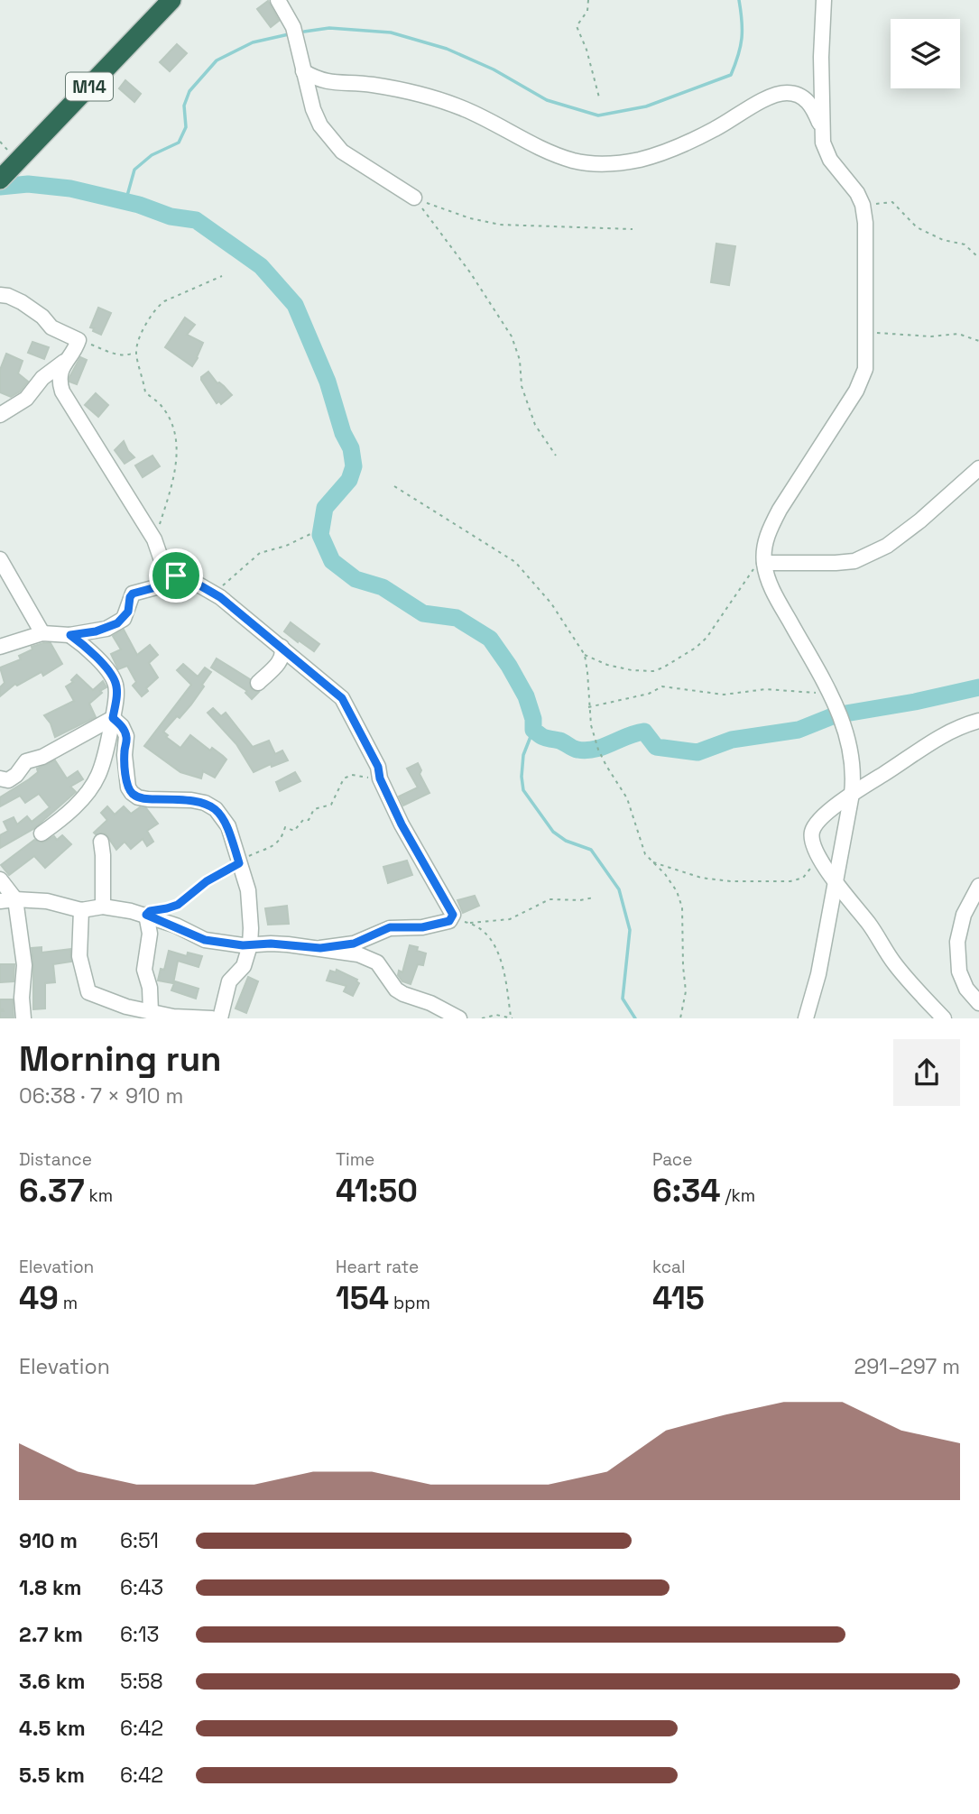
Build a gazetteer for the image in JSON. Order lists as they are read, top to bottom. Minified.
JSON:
{"streets":{"highway":["M14"]},"page":{"heading":["Morning run","06:38 · 7 × 910 m"],"stats":[["Distance","6.37 km"],["Time","41:50"],["Pace","6:34 /km"],["Elevation","49 m"],["Heart rate","154 bpm"],["kcal","415"]],"chart":["Elevation","291–297 m"],"list":[{"name":"910 m","note":"6:51"},{"name":"1.8 km","note":"6:43"},{"name":"2.7 km","note":"6:13"},{"name":"3.6 km","note":"5:58"},{"name":"4.5 km","note":"6:42"},{"name":"5.5 km","note":"6:42"}]}}
